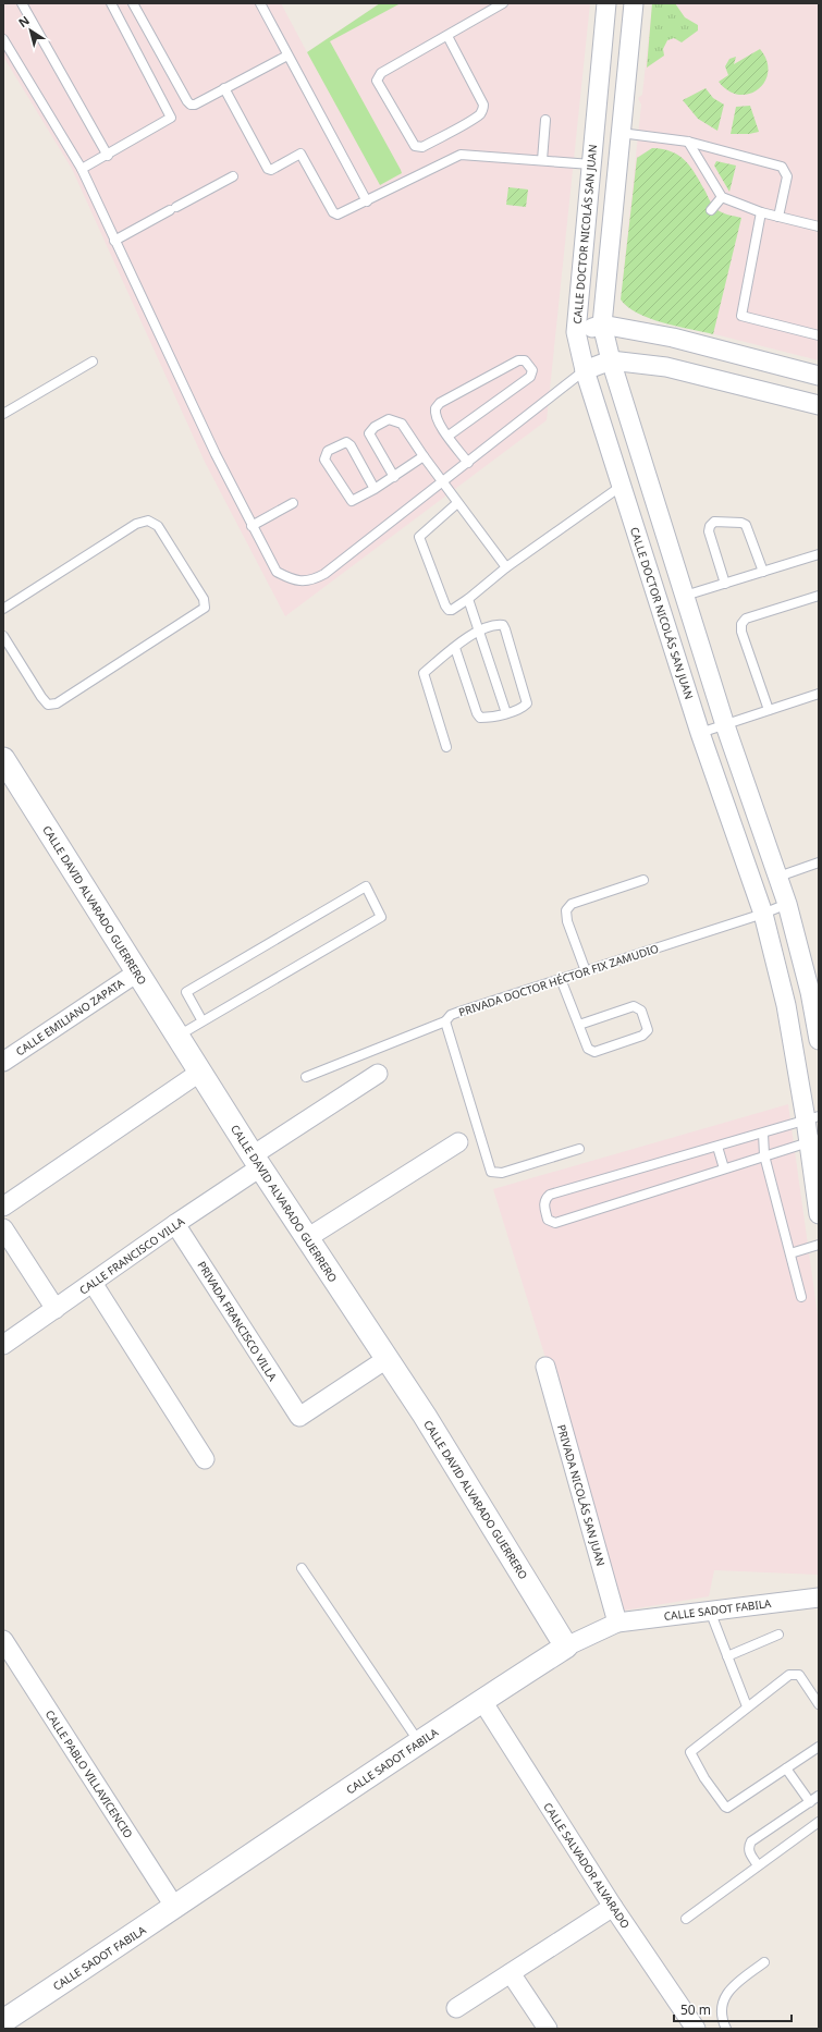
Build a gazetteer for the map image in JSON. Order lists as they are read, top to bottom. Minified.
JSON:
{"streets":{"street":["CALLE DOCTOR NICOLÁS SAN JUAN","CALLE DAVID ALVARADO GUERRERO","CALLE EMILIANO ZAPATA","CALLE FRANCISCO VILLA","PRIVADA FRANCISCO VILLA","PRIVADA NICOLÁS SAN JUAN","CALLE SADOT FABILA","CALLE PABLO VILLAVICENCIO","CALLE SALVADOR ALVARADO"],"lane":["PRIVADA DOCTOR HÉCTOR FIX ZAMUDIO"]},"crossings":[["CALLE DOCTOR NICOLÁS SAN JUAN","PRIVADA DOCTOR HÉCTOR FIX ZAMUDIO"],["CALLE DAVID ALVARADO GUERRERO","CALLE EMILIANO ZAPATA"],["CALLE DAVID ALVARADO GUERRERO","CALLE FRANCISCO VILLA"],["CALLE DAVID ALVARADO GUERRERO","PRIVADA FRANCISCO VILLA"],["CALLE DAVID ALVARADO GUERRERO","CALLE SADOT FABILA"],["CALLE FRANCISCO VILLA","PRIVADA FRANCISCO VILLA"],["PRIVADA NICOLÁS SAN JUAN","CALLE SADOT FABILA"],["CALLE SADOT FABILA","CALLE PABLO VILLAVICENCIO"],["CALLE SADOT FABILA","CALLE SALVADOR ALVARADO"]],"scale_bar":"50 m","north":"top left"}
